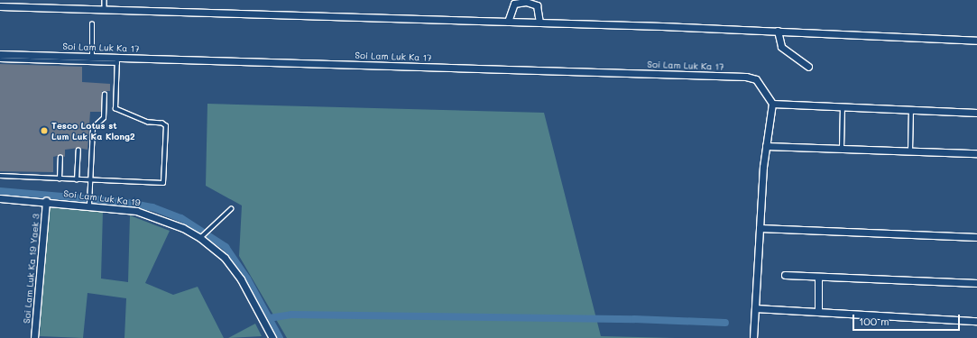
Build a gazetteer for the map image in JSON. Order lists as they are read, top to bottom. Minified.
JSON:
{"streets":{"street":["Soi Lam Luk Ka 17","Soi Lam Luk Ka 19","Soi Lam Luk Ka 19 Yaek 3"]},"crossings":[["Soi Lam Luk Ka 19","Soi Lam Luk Ka 19 Yaek 3"]],"places":["Tesco Lotus st Lum Luk Ka Klong2"],"scale_bar":"100 m"}
